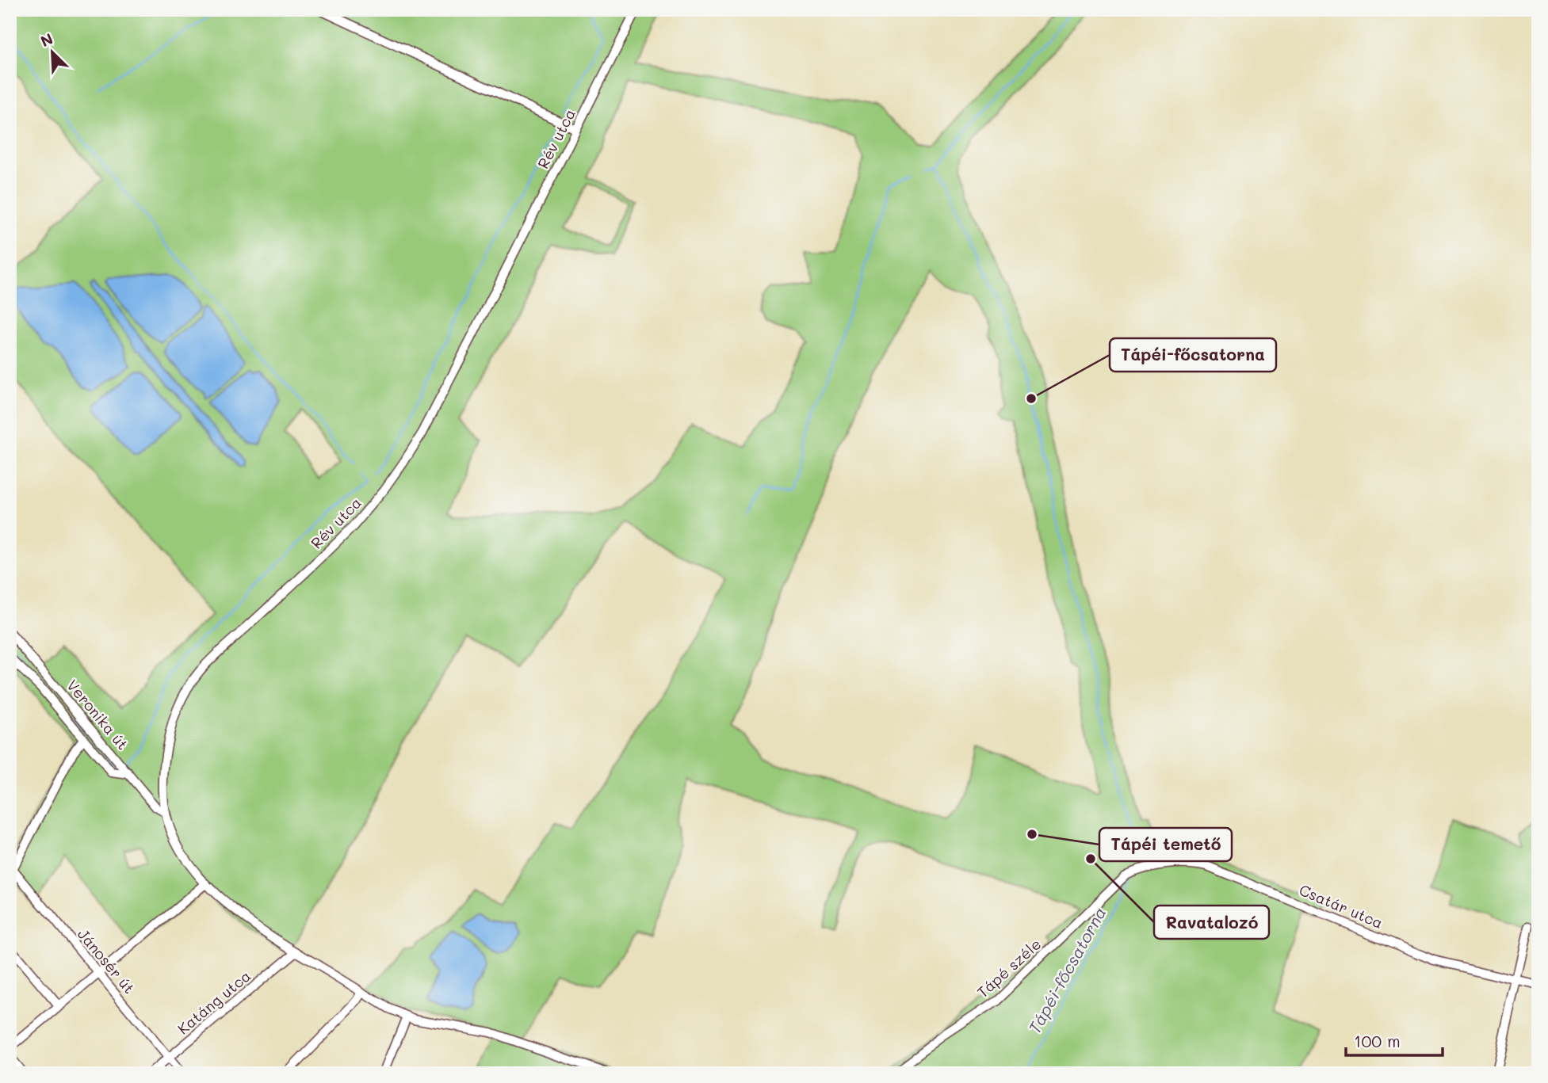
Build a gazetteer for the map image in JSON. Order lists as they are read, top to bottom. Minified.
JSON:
{"streets":{"street":["Rév utca","Veronika út","Csatár utca","Jánosér út","Tápé széle","Katáng utca"]},"crossings":[["Rév utca","Veronika út"],["Rév utca","Katáng utca"],["Csatár utca","Tápé széle"],["Jánosér út","Katáng utca"]],"water":["Tápéi-főcsatorna"],"places":["Tápéi-főcsatorna","Tápéi temető","Ravatalozó"],"scale_bar":"100 m","north":"top left"}
